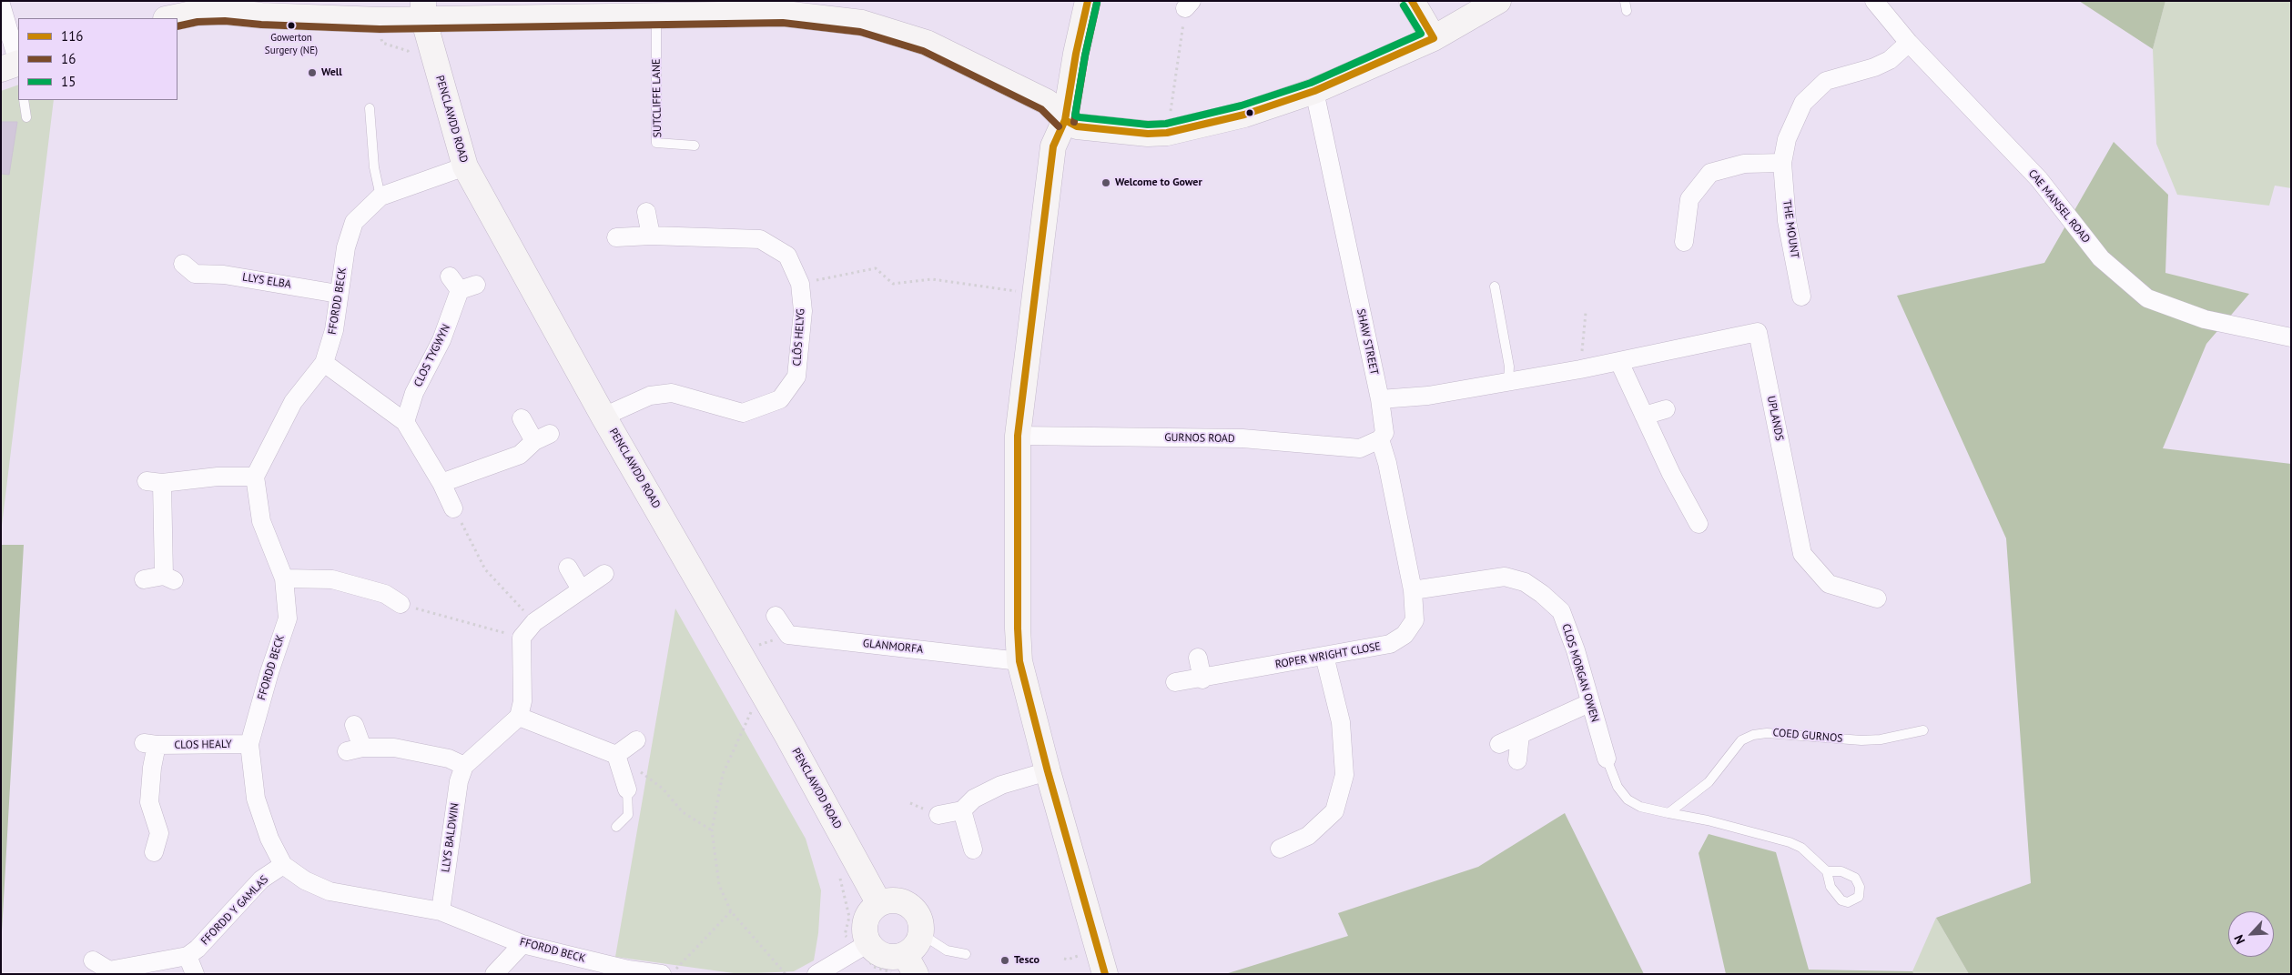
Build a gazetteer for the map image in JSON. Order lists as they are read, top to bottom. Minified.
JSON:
{"streets":{"main road":["PENCLAWDD ROAD"],"street":["CAE MANSEL ROAD","THE MOUNT","LLYS ELBA","FFORDD BECK","CLÔS HELYG","SHAW STREET","CLOS TYGWYN","UPLANDS","GURNOS ROAD","GLANMORFA","ROPER WRIGHT CLOSE","CLOS MORGAN OWEN","CLOS HEALY","LLYS BALDWIN","FFORDD Y GAMLAS"],"lane":["SUTCLIFFE LANE","COED GURNOS"]},"crossings":[["PENCLAWDD ROAD","FFORDD BECK"],["PENCLAWDD ROAD","CLÔS HELYG"],["CAE MANSEL ROAD","THE MOUNT"],["LLYS ELBA","FFORDD BECK"],["FFORDD BECK","CLOS HEALY"],["FFORDD BECK","LLYS BALDWIN"],["FFORDD BECK","FFORDD Y GAMLAS"],["SHAW STREET","UPLANDS"],["SHAW STREET","GURNOS ROAD"],["SHAW STREET","ROPER WRIGHT CLOSE"],["SHAW STREET","CLOS MORGAN OWEN"],["ROPER WRIGHT CLOSE","CLOS MORGAN OWEN"]],"places":["Gowerton Surgery (NE)","Well","Welcome to Gower","Tesco"],"lines":["transit line 116","transit line 16","transit line 15"],"legend":["116","16","15"],"north":"bottom left"}
